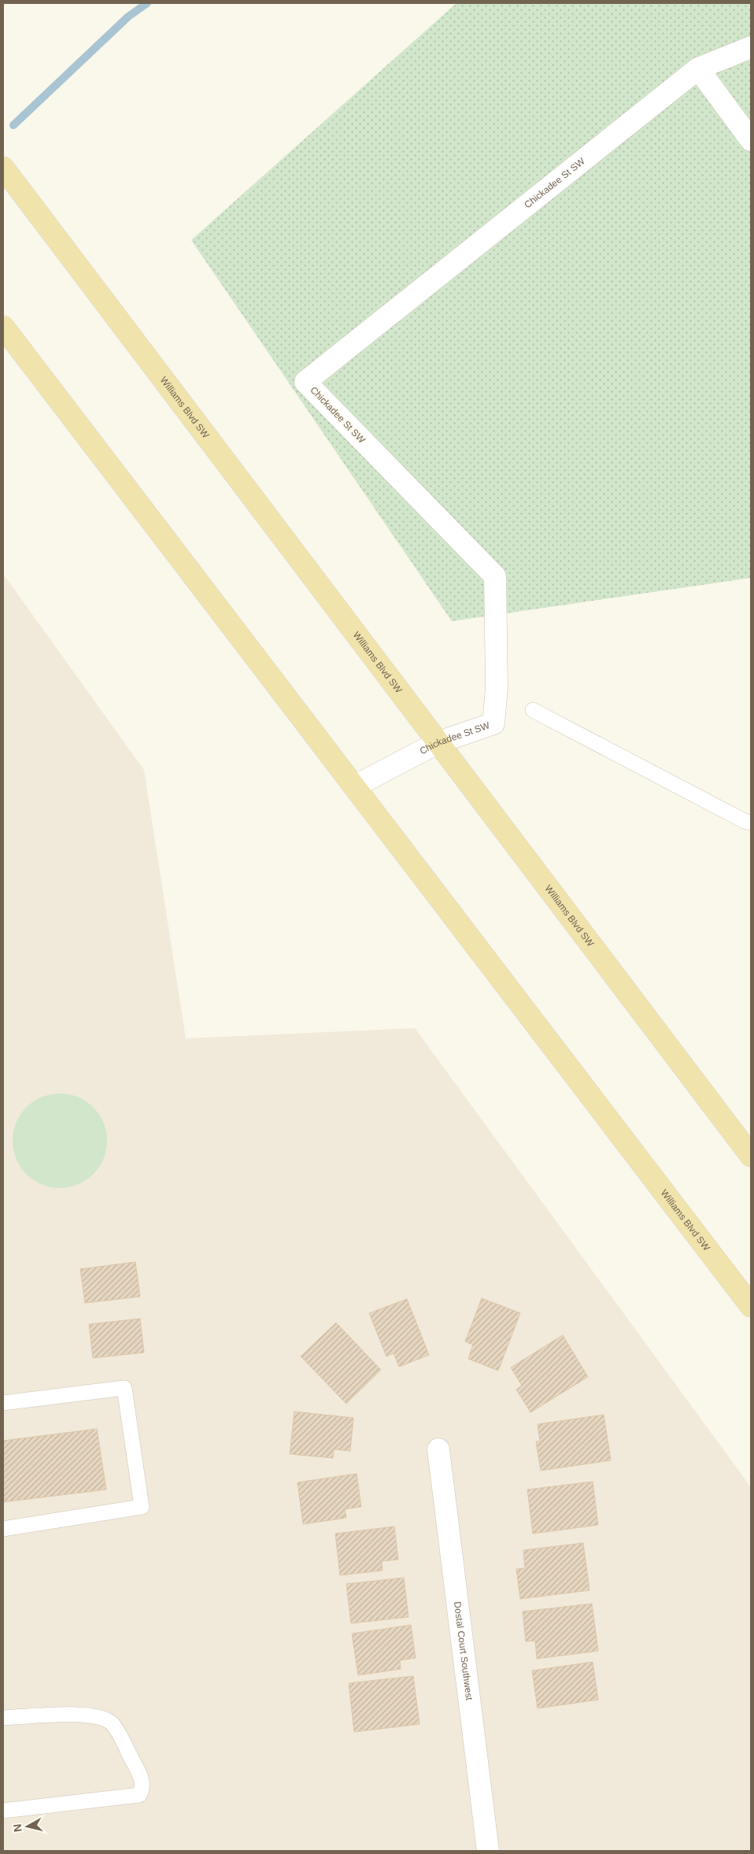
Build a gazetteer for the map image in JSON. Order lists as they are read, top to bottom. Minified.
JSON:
{"streets":{"main road":["Williams Blvd SW"],"street":["Chickadee St SW","Dostal Court Southwest"]},"crossings":[["Chickadee St SW","Williams Blvd SW"]],"north":"left"}
